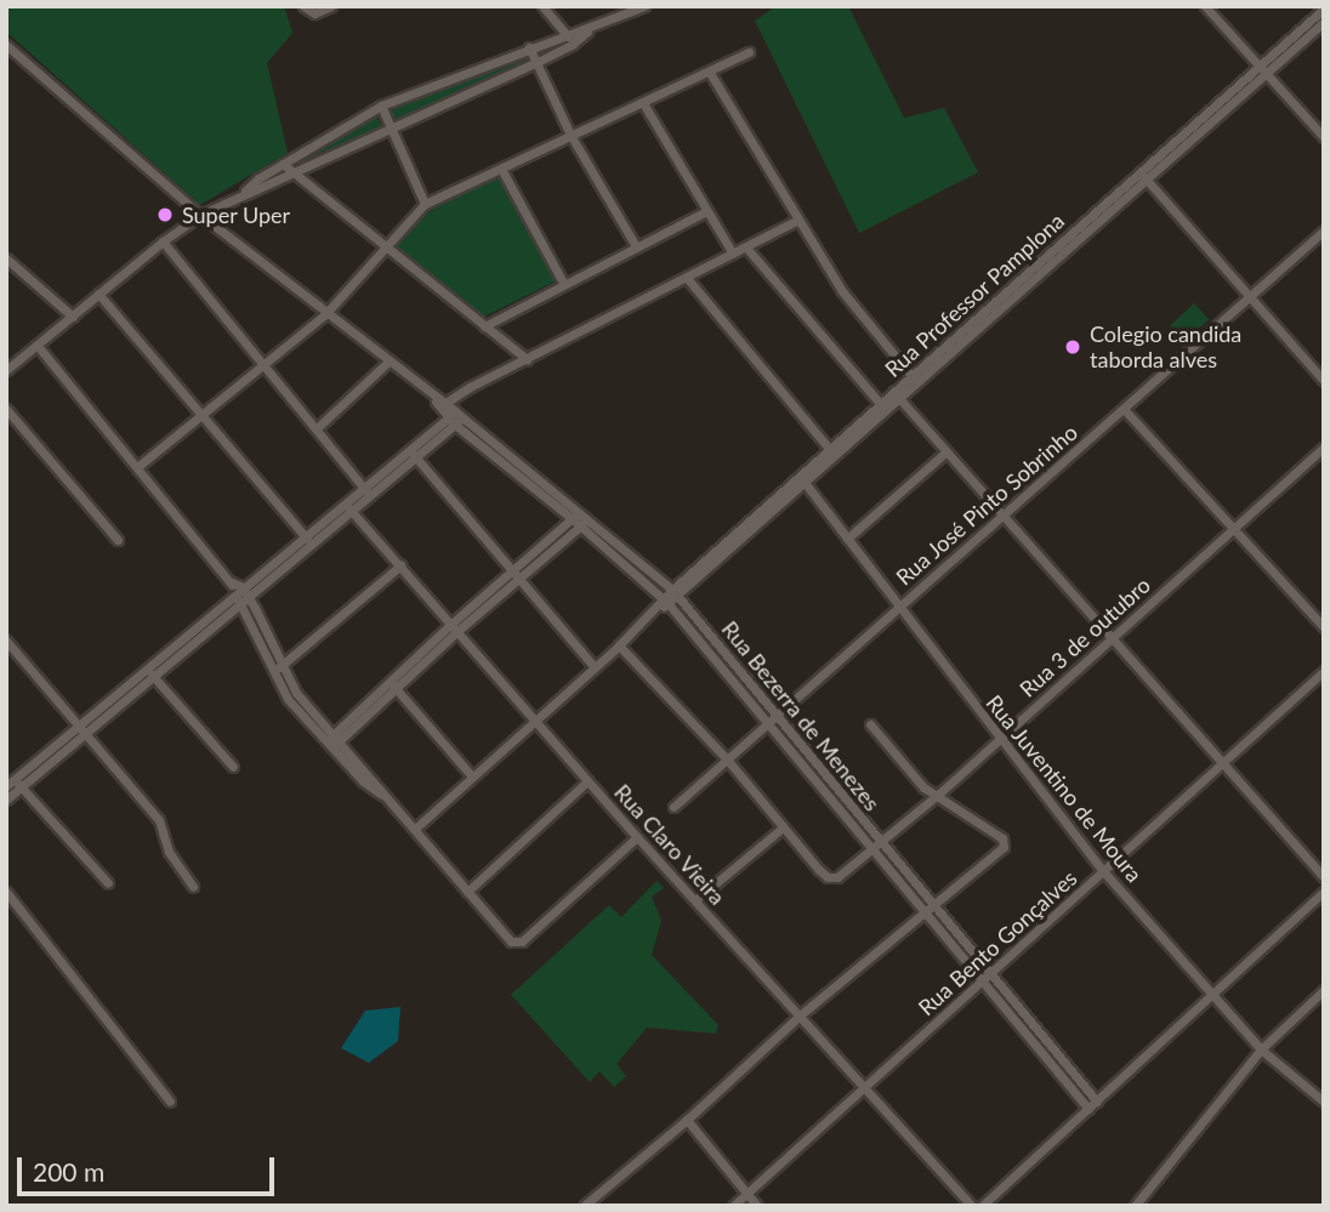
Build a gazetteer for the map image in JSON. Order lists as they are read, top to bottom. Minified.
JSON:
{"streets":{"street":["Rua Professor Pamplona","Rua José Pinto Sobrinho","Rua 3 de outubro","Rua Bezerra de Menezes","Rua Juventino de Moura","Rua Claro Vieira","Rua Bento Gonçalves"]},"crossings":[["Rua Professor Pamplona","Rua Bezerra de Menezes"],["Rua Professor Pamplona","Rua Juventino de Moura"],["Rua Professor Pamplona","Rua Claro Vieira"],["Rua José Pinto Sobrinho","Rua Bezerra de Menezes"],["Rua José Pinto Sobrinho","Rua Juventino de Moura"],["Rua 3 de outubro","Rua Bezerra de Menezes"],["Rua 3 de outubro","Rua Juventino de Moura"],["Rua Bezerra de Menezes","Rua Bento Gonçalves"],["Rua Juventino de Moura","Rua Bento Gonçalves"],["Rua Claro Vieira","Rua Bento Gonçalves"]],"places":["Super Uper","Colegio candida taborda alves"],"scale_bar":"200 m"}
